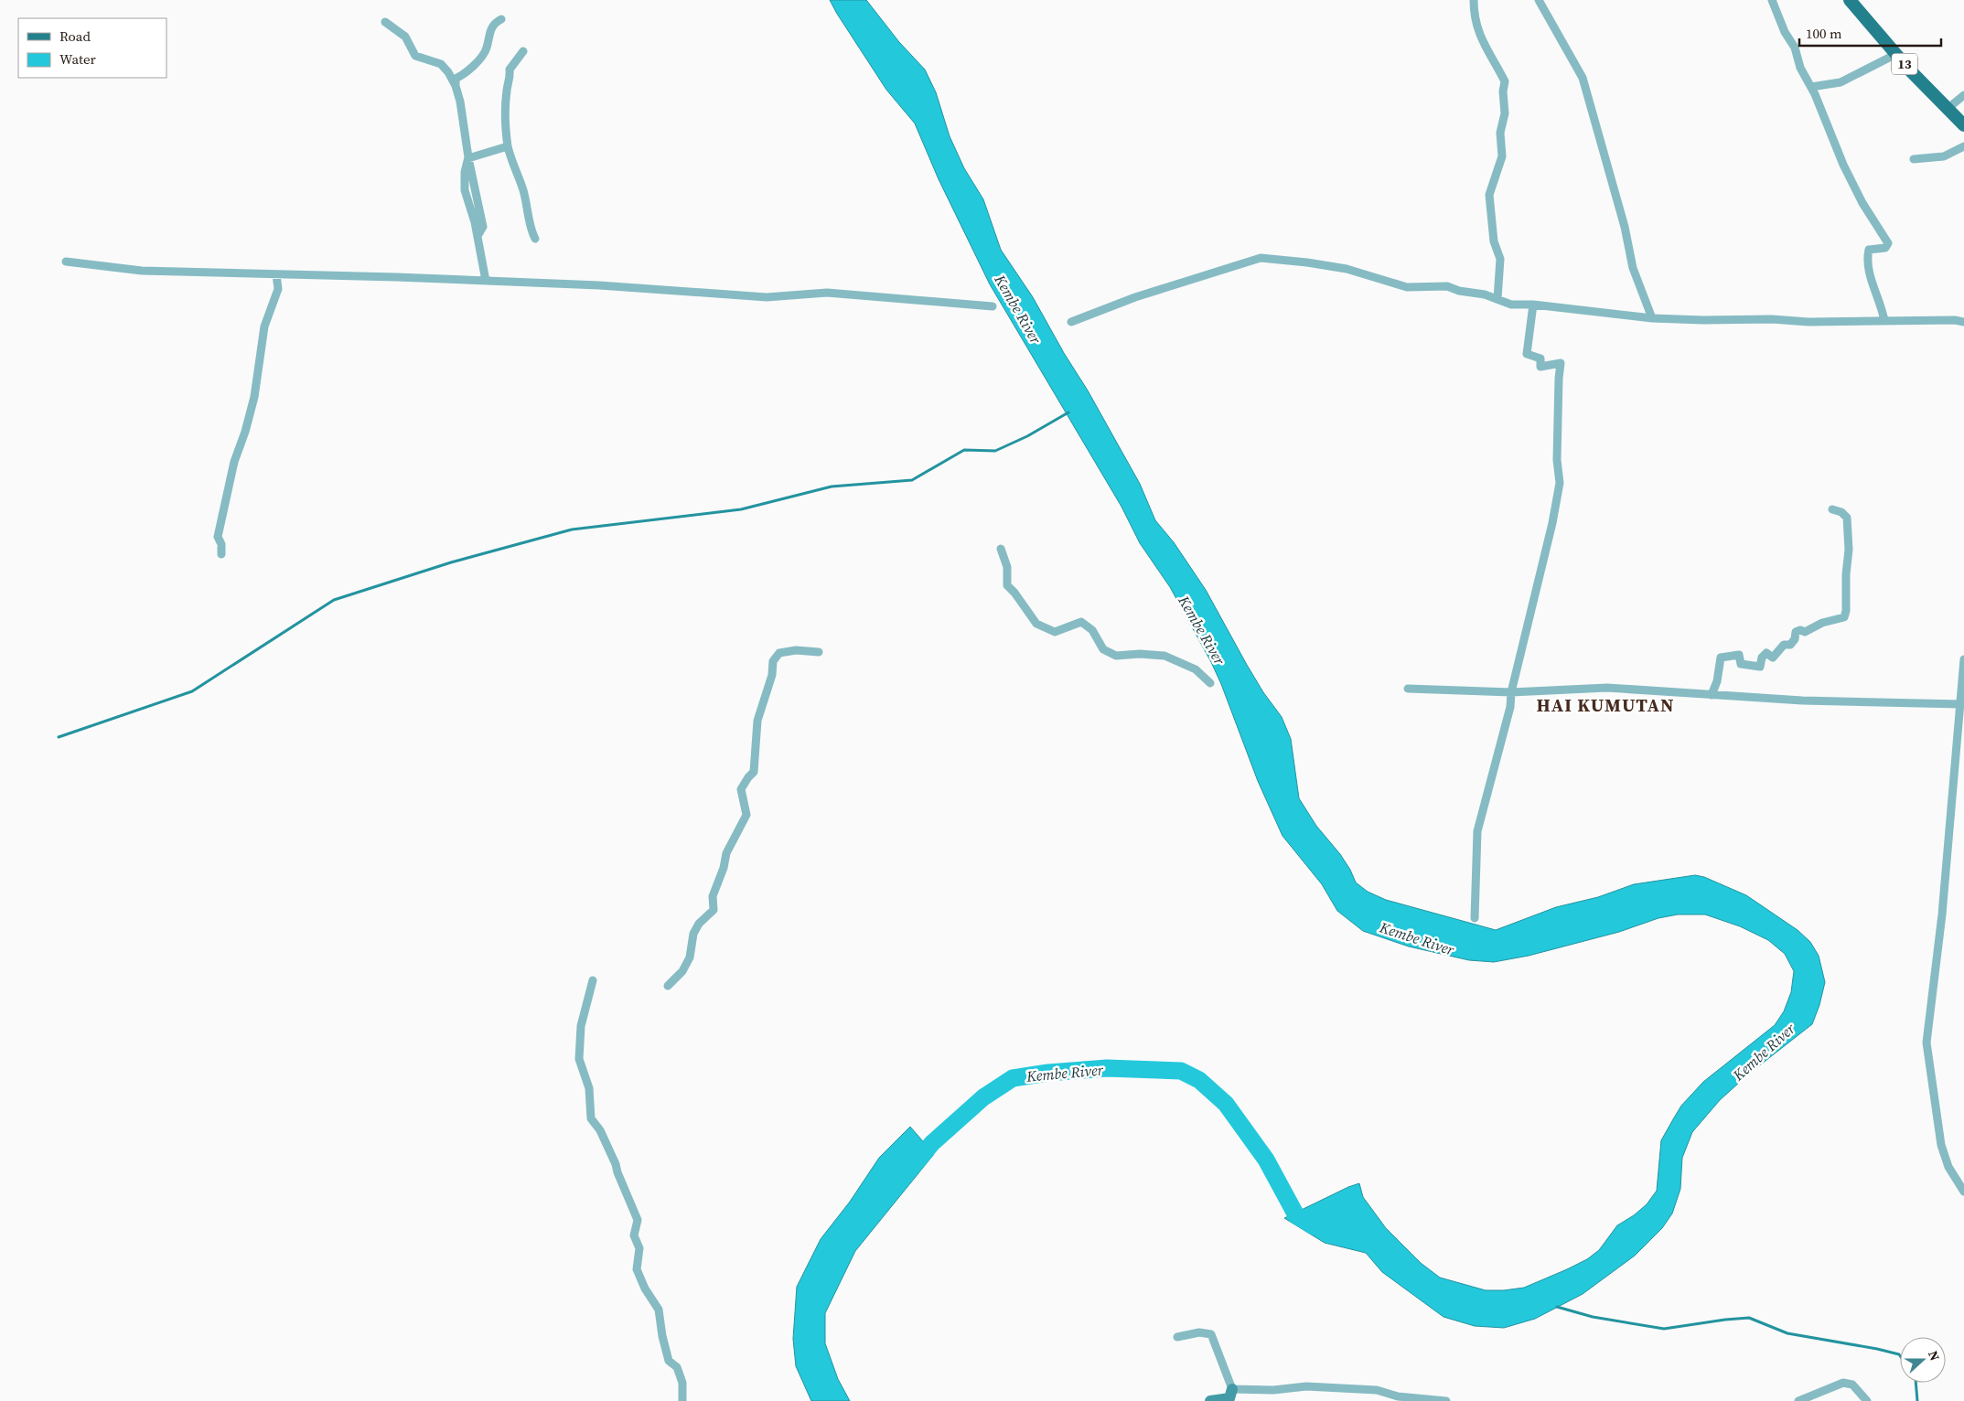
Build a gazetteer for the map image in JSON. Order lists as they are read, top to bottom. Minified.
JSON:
{"streets":{"main road":["13"]},"districts":["HAI KUMUTAN"],"water":["Kembe River"],"legend":["Road","Water"],"scale_bar":"100 m","north":"right"}
